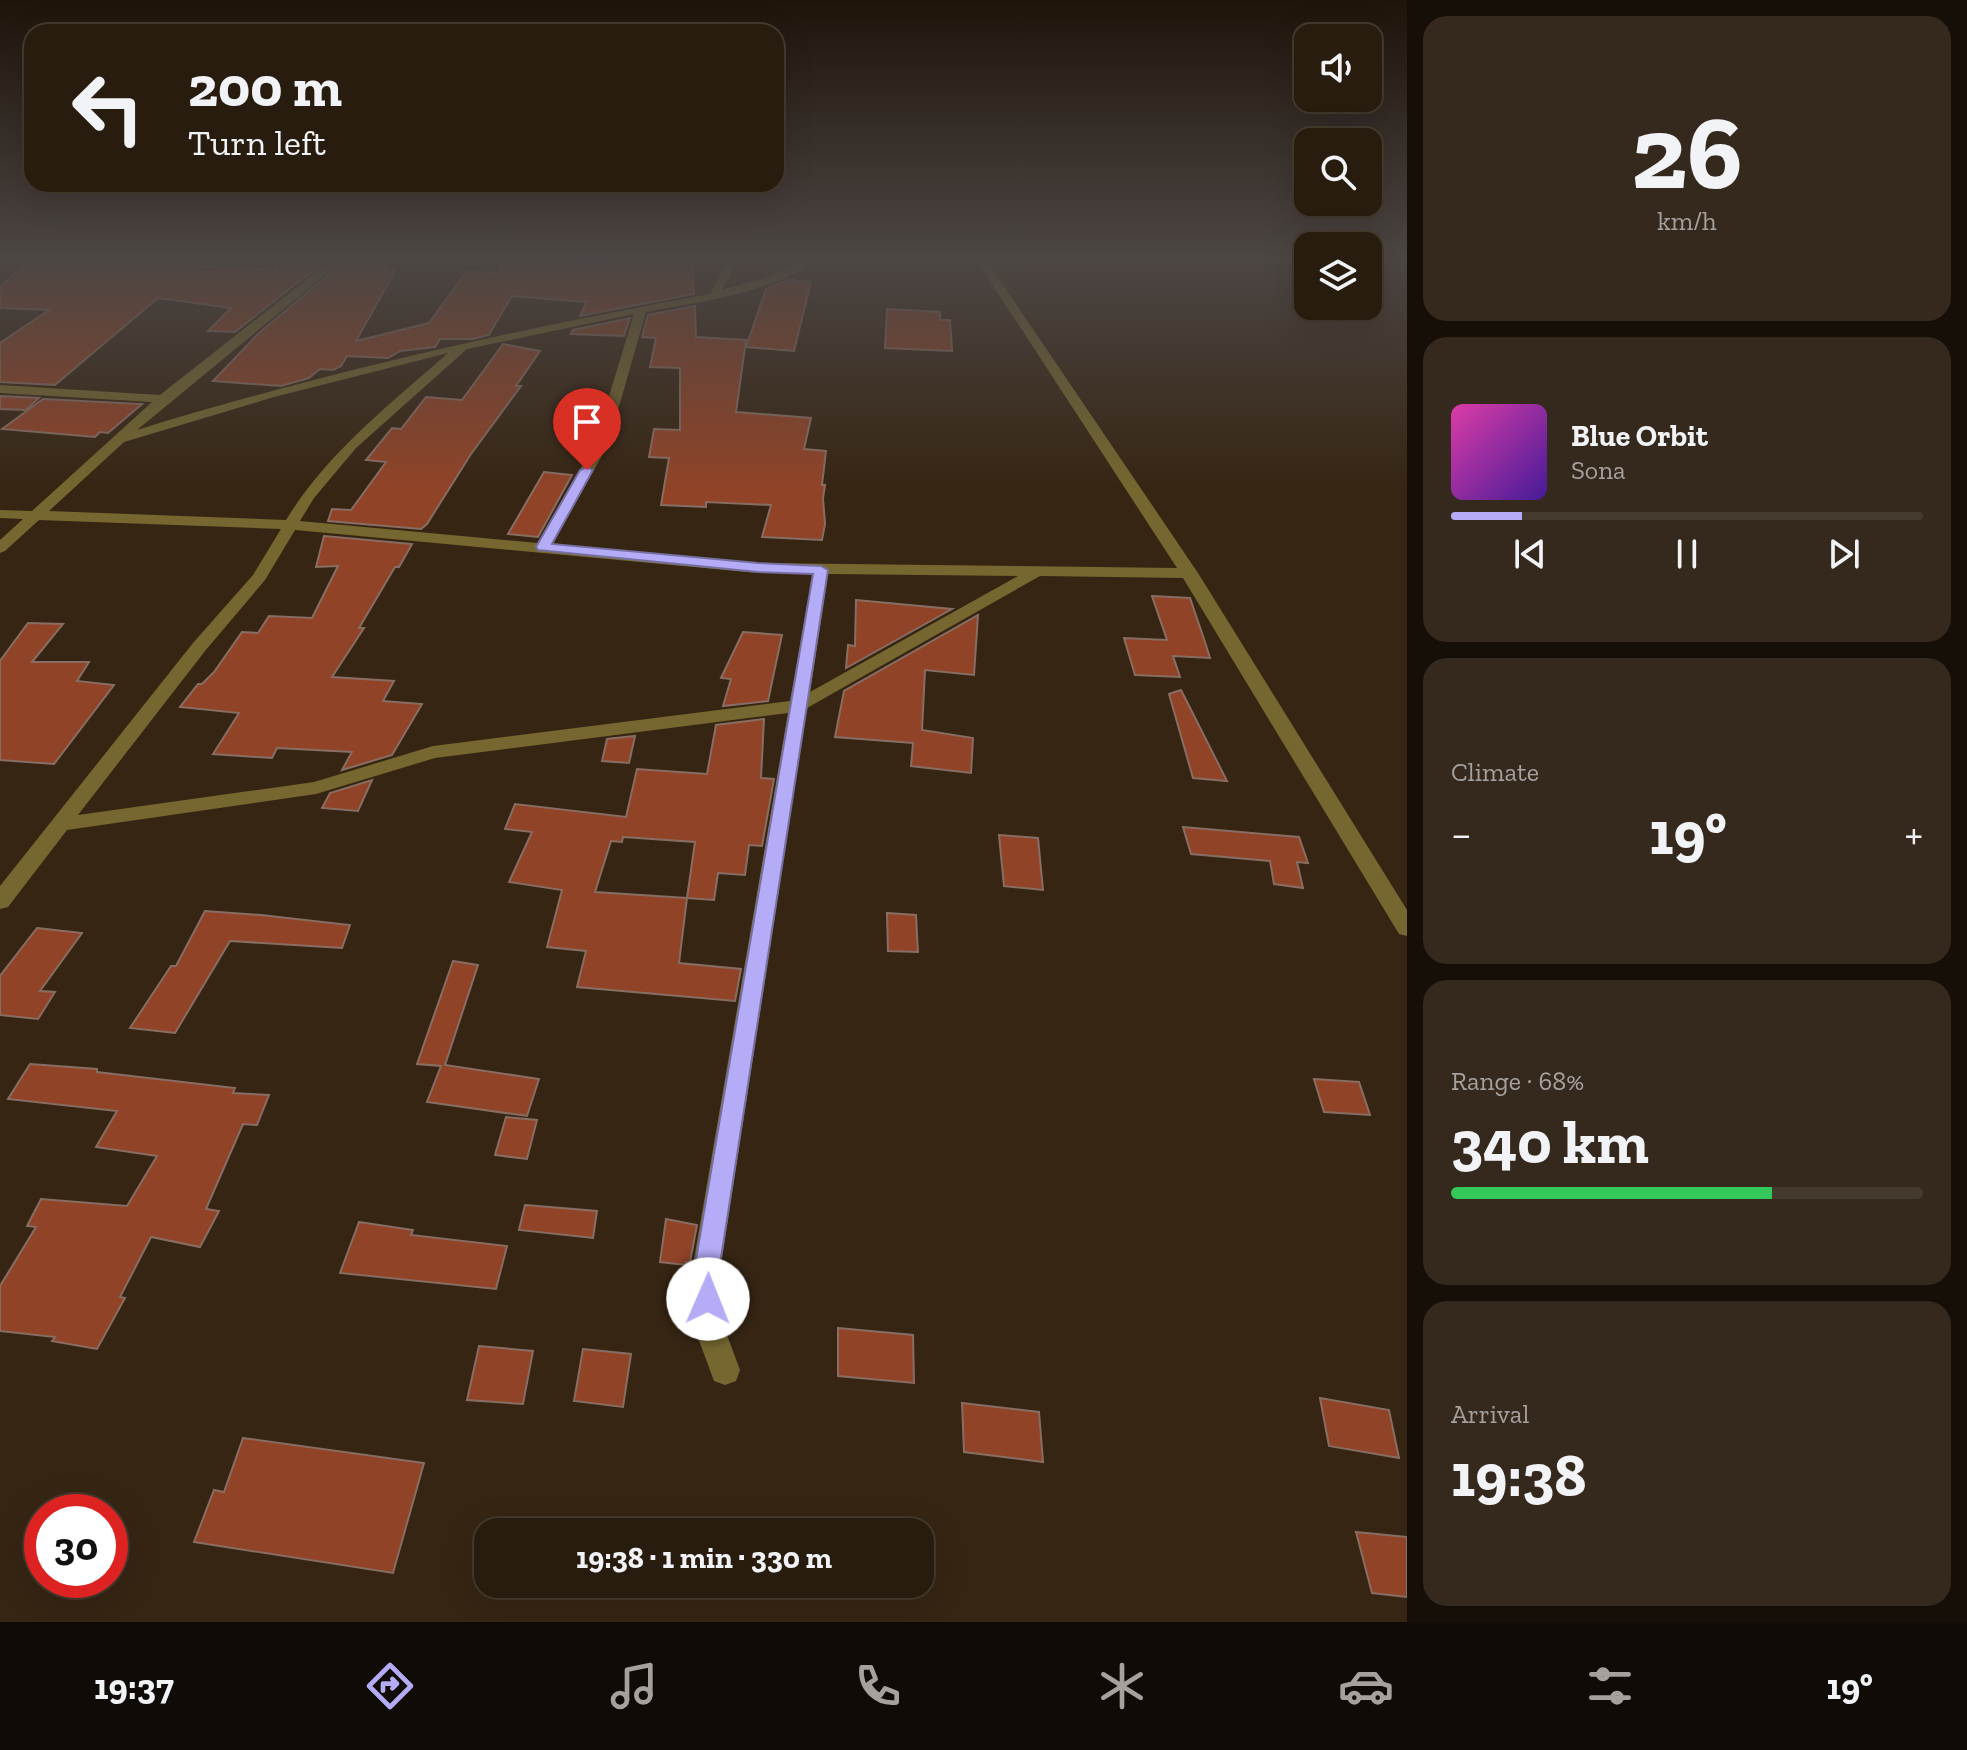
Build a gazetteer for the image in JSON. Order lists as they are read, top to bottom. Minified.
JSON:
{"page":{"tile":[["26","km/h"],"Climate",["Range · 68%","340 km"],["Arrival","19:38"]],"turn":["200 m","Turn left"],"song":["Blue Orbit","Sona"],"heat":["−","19°","+"],"limit":"30","trip":"19:38 · 1 min · 330 m","tabs":["19:37","19°"]}}
